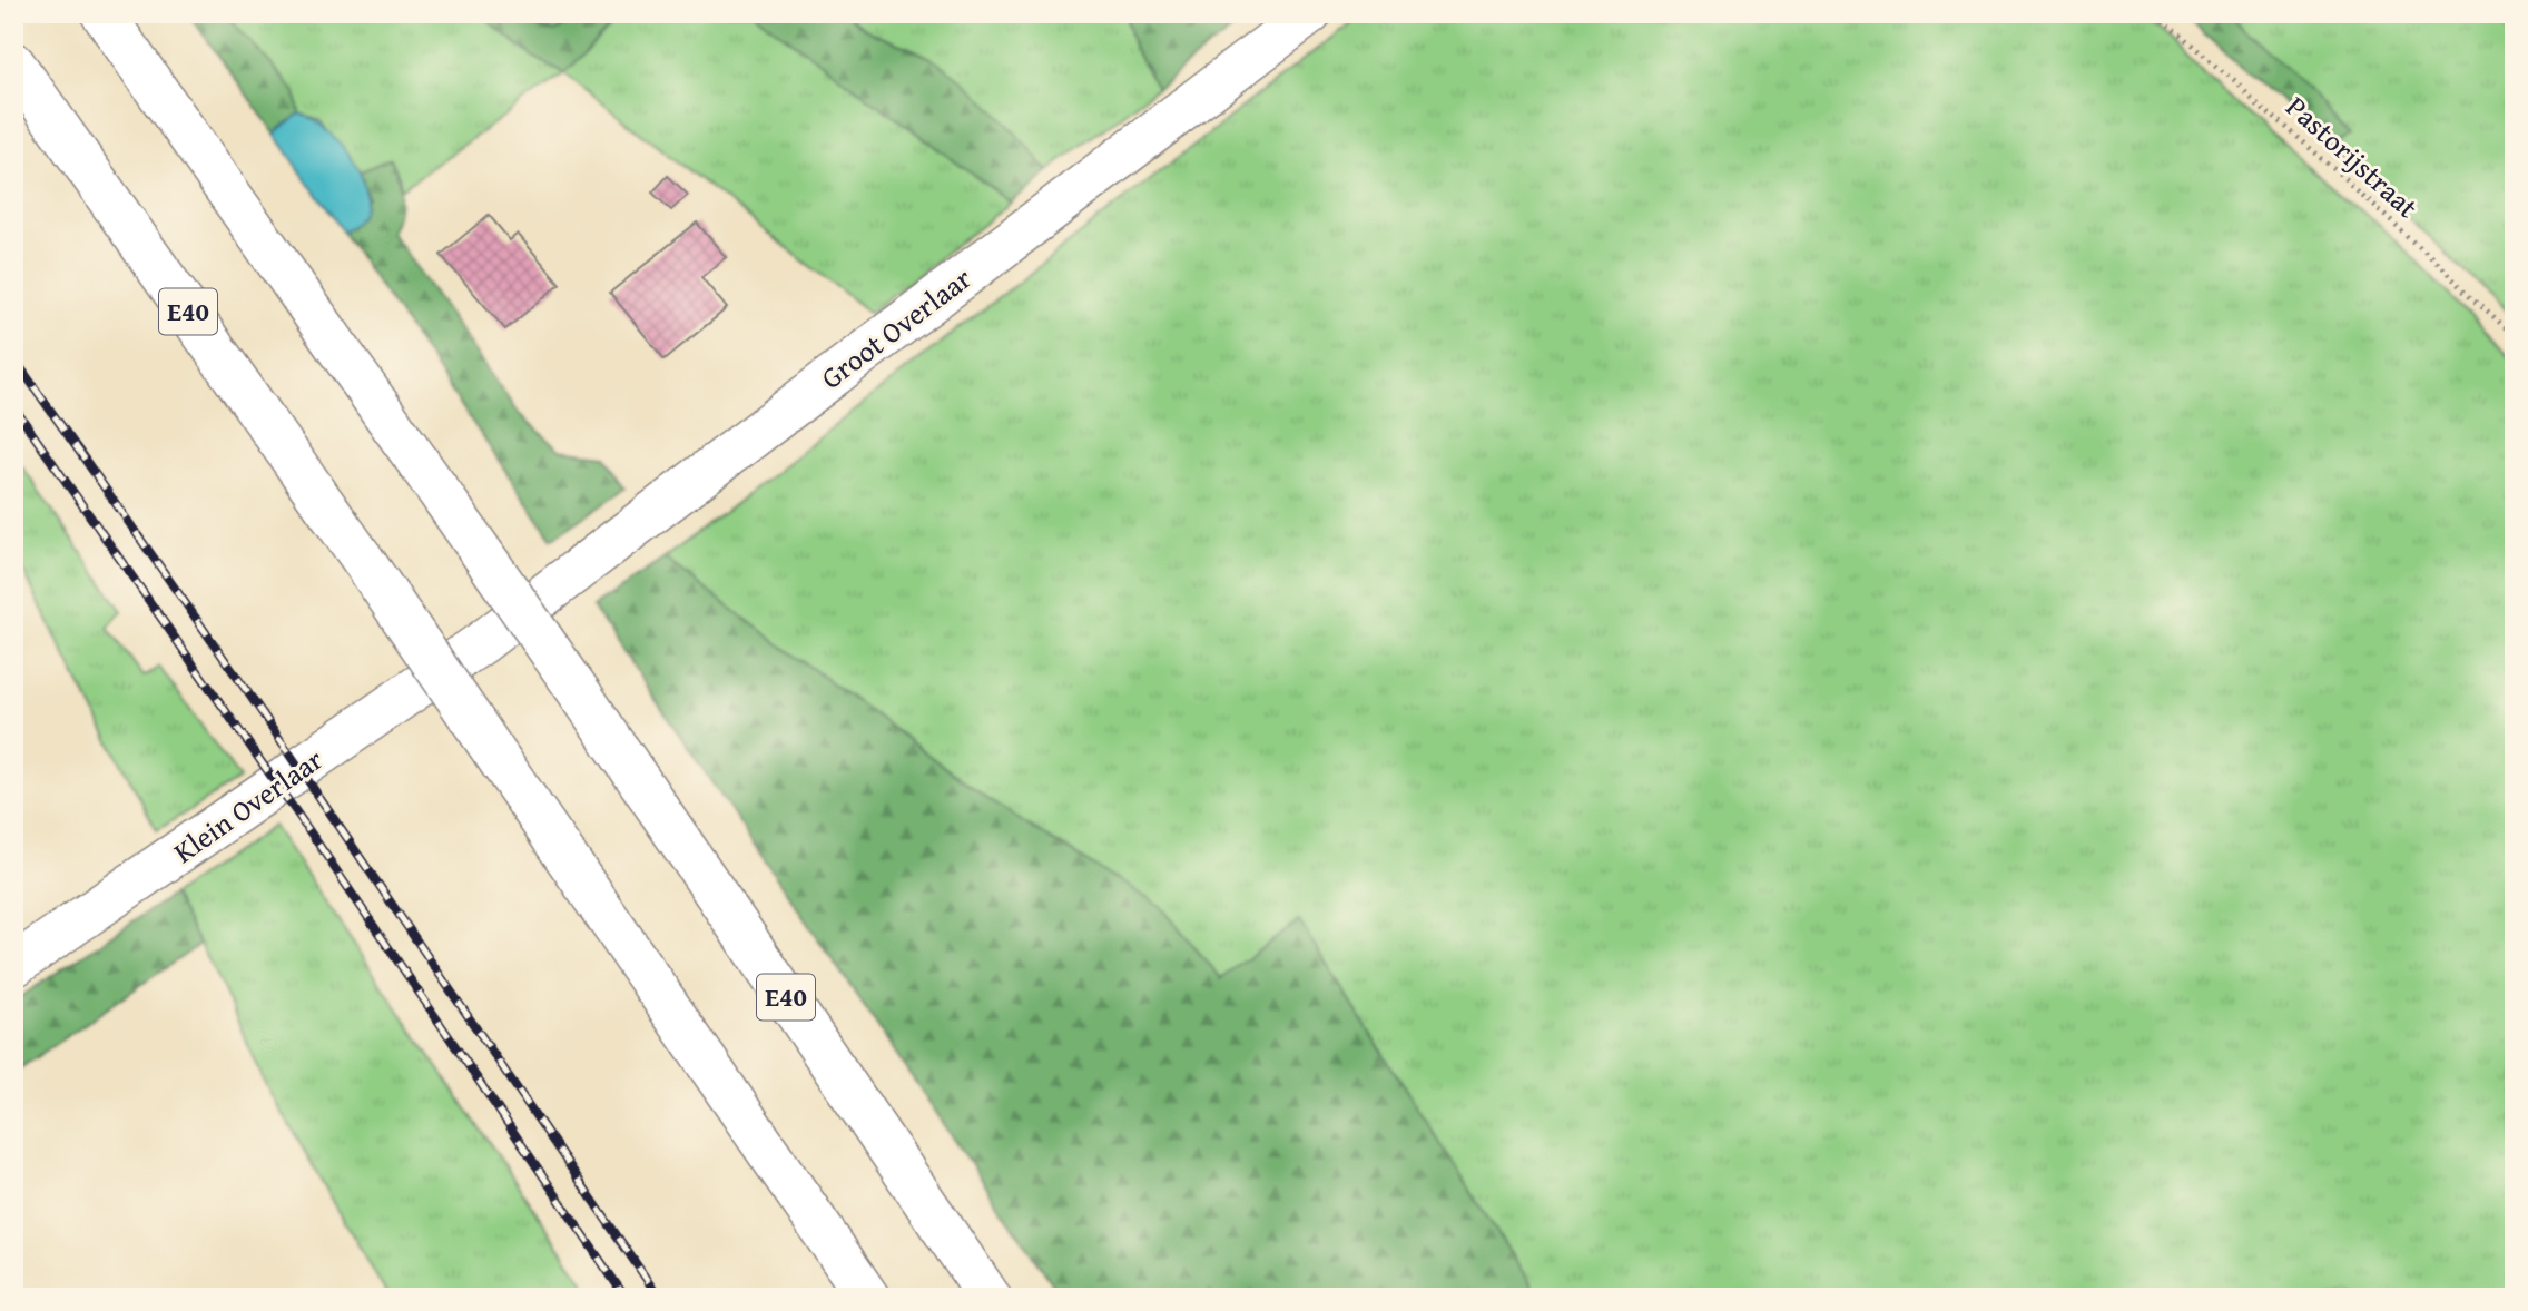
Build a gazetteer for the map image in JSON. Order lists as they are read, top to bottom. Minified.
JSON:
{"streets":{"main road":["E40","Groot Overlaar","Klein Overlaar"],"path":["Pastorijstraat"]},"crossings":[["Groot Overlaar","Klein Overlaar"]]}
